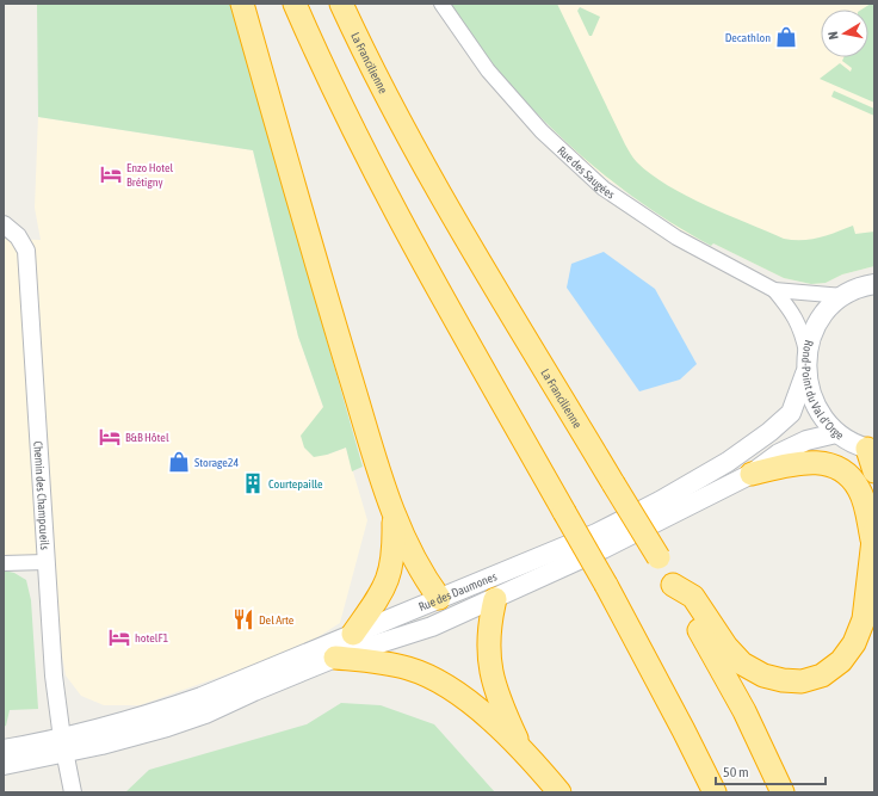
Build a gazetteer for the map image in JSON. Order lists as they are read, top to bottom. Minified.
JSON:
{"streets":{"highway":["La Francilienne"],"main road":["Rond-Point du Val d'Orge","Rue des Daumones"],"street":["Rue des Saugées","Chemin des Champcueils"]},"crossings":[["Rue des Saugées","Rond-Point du Val d'Orge"],["Rond-Point du Val d'Orge","Rue des Daumones"],["Chemin des Champcueils","Rue des Daumones"]],"places":{"shop":["Decathlon","Storage24"],"hotel":["Enzo Hotel Brétigny","B&B Hôtel","hotelF1"],"building":["Courtepaille"],"restaurant":["Del Arte"]},"scale_bar":"50 m","north":"left"}
